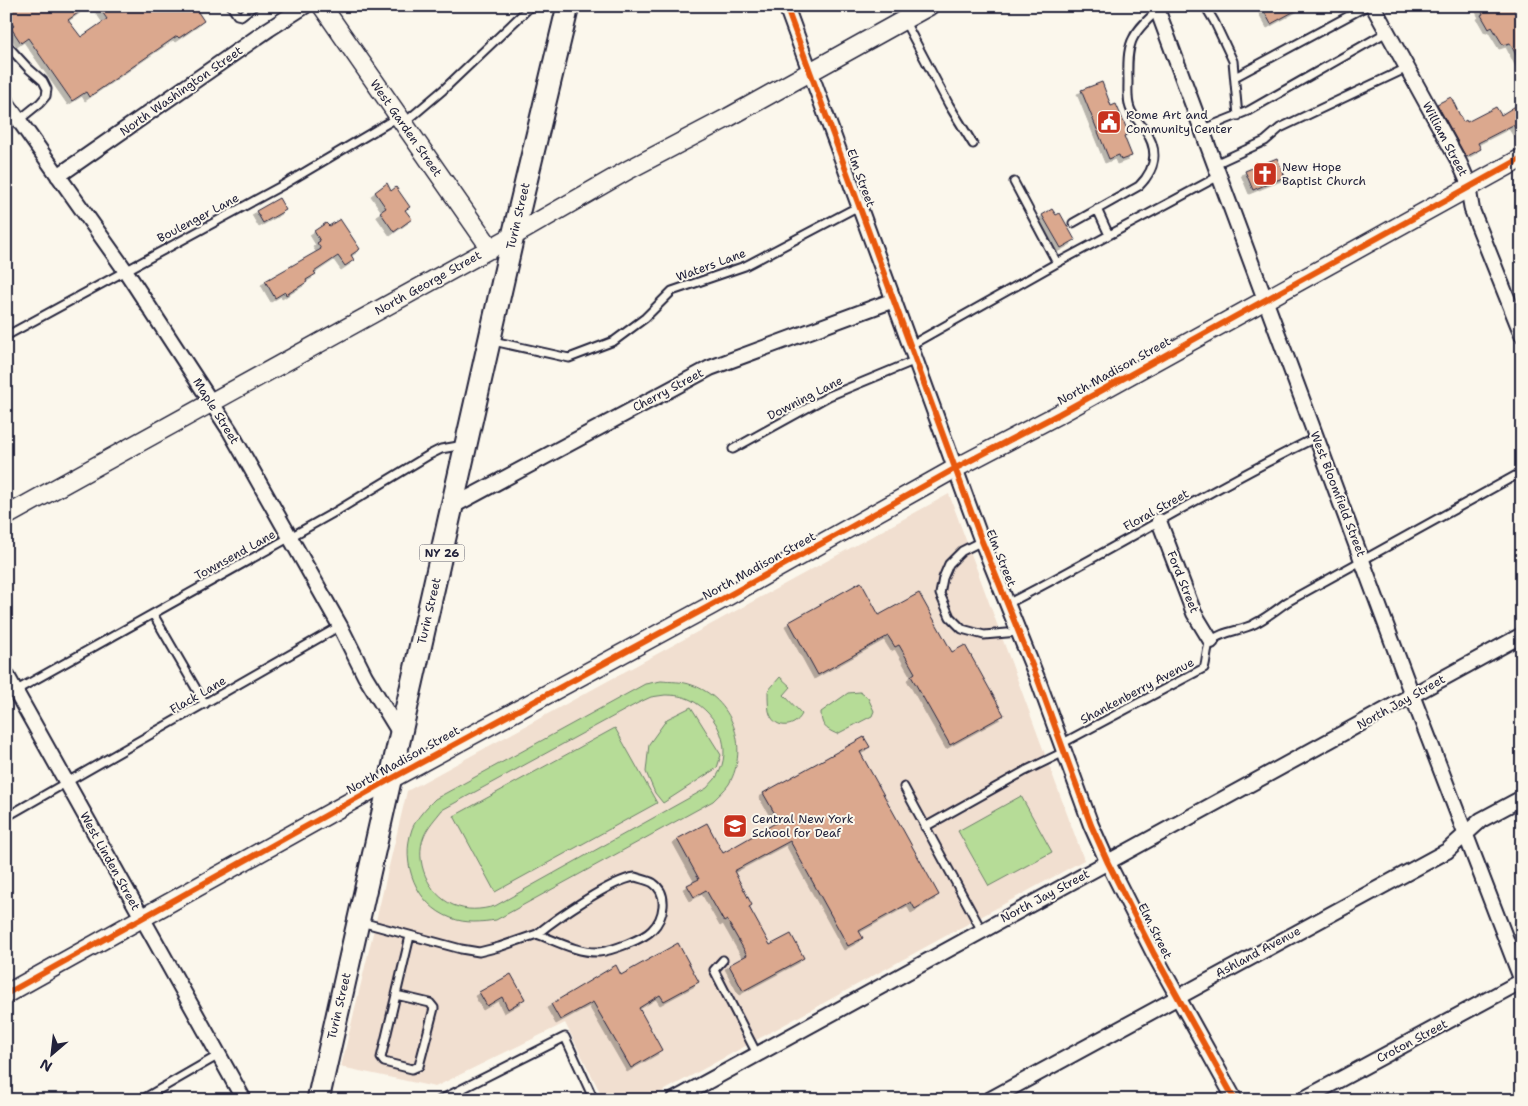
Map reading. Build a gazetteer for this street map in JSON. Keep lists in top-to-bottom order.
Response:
{
  "streets": {
    "main road": ["Turin Street", "NY 26"],
    "street": [
      "North Washington Street",
      "West Garden Street",
      "William Street",
      "Elm Street",
      "North George Street",
      "North Madison Street",
      "Cherry Street",
      "Maple Street",
      "West Bloomfield Street",
      "Ford Street",
      "North Jay Street",
      "West Linden Street",
      "Ashland Avenue",
      "Croton Street"
    ],
    "lane": [
      "Boulenger Lane",
      "Waters Lane",
      "Downing Lane",
      "Floral Street",
      "Townsend Lane",
      "Shankenberry Avenue",
      "Flack Lane"
    ]
  },
  "crossings": [
    ["North Washington Street", "Maple Street"],
    ["West Garden Street", "Boulenger Lane"],
    ["West Garden Street", "North George Street"],
    ["William Street", "North Madison Street"],
    ["Elm Street", "Waters Lane"],
    ["Elm Street", "North George Street"],
    ["Elm Street", "North Madison Street"],
    ["Elm Street", "Cherry Street"],
    ["Elm Street", "Downing Lane"],
    ["Elm Street", "Floral Street"],
    ["Elm Street", "Shankenberry Avenue"],
    ["Elm Street", "North Jay Street"],
    ["Elm Street", "Ashland Avenue"],
    ["Turin Street", "Waters Lane"],
    ["Turin Street", "North George Street"],
    ["Turin Street", "North Madison Street"],
    ["Turin Street", "Cherry Street"],
    ["Turin Street", "Maple Street"],
    ["Turin Street", "Townsend Lane"],
    ["Boulenger Lane", "Maple Street"],
    ["North George Street", "Maple Street"],
    ["North Madison Street", "West Bloomfield Street"],
    ["North Madison Street", "West Linden Street"],
    ["Maple Street", "Townsend Lane"],
    ["Maple Street", "Flack Lane"],
    ["West Bloomfield Street", "Floral Street"],
    ["West Bloomfield Street", "North Jay Street"],
    ["West Bloomfield Street", "Ashland Avenue"],
    ["West Bloomfield Street", "Croton Street"],
    ["Floral Street", "Ford Street"],
    ["Townsend Lane", "West Linden Street"],
    ["Ford Street", "Shankenberry Avenue"],
    ["Flack Lane", "West Linden Street"]
  ],
  "places": {
    "public building": ["Rome Art and Community Center"],
    "church": ["New Hope Baptist Church"],
    "school or university": ["Central New York School for Deaf"]
  },
  "north": "bottom left"
}
